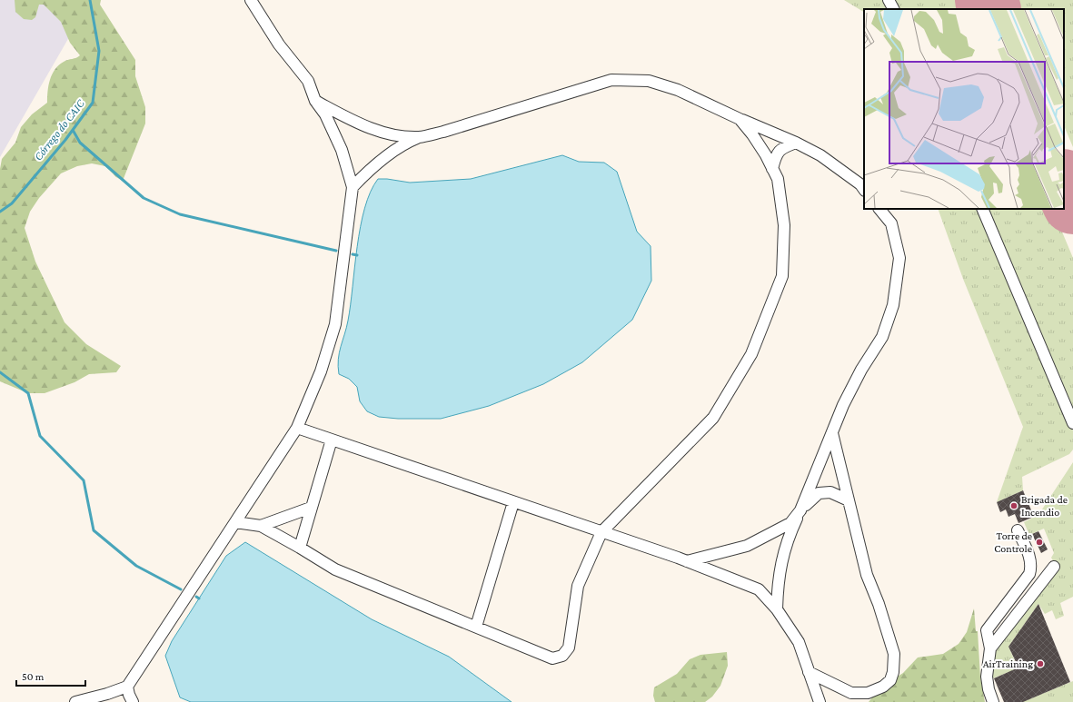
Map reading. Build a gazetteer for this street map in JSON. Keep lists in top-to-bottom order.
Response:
{
  "water": ["Córrego do CAIC"],
  "places": ["Brigada de Incendio", "Torre de Controle", "AirTraining"],
  "scale_bar": "50 m"
}
